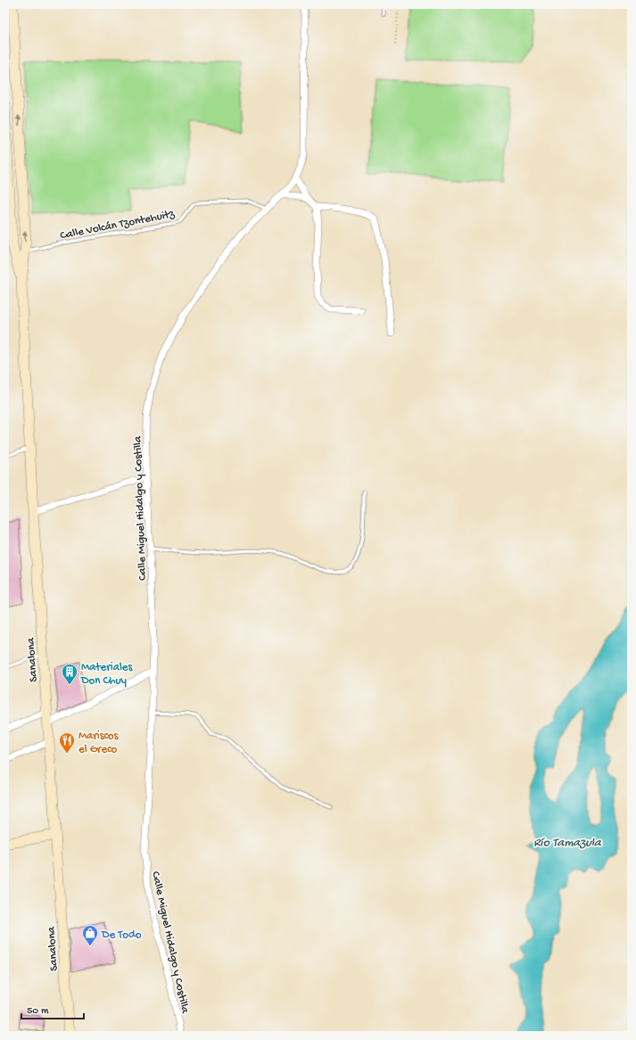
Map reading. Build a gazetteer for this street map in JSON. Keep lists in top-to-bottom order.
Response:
{
  "streets": {
    "main road": ["Sanalona"],
    "street": ["Calle Miguel Hidalgo y Costilla"],
    "lane": ["Calle Volcán Tzontehuitz"]
  },
  "crossings": [
    ["Calle Volcán Tzontehuitz", "Calle Miguel Hidalgo y Costilla"]
  ],
  "water": ["Río Tamazula"],
  "places": {
    "building": ["Materiales Don Chuy"],
    "restaurant": ["Mariscos el Greco"],
    "shop": ["De Todo"]
  },
  "scale_bar": "50 m"
}
